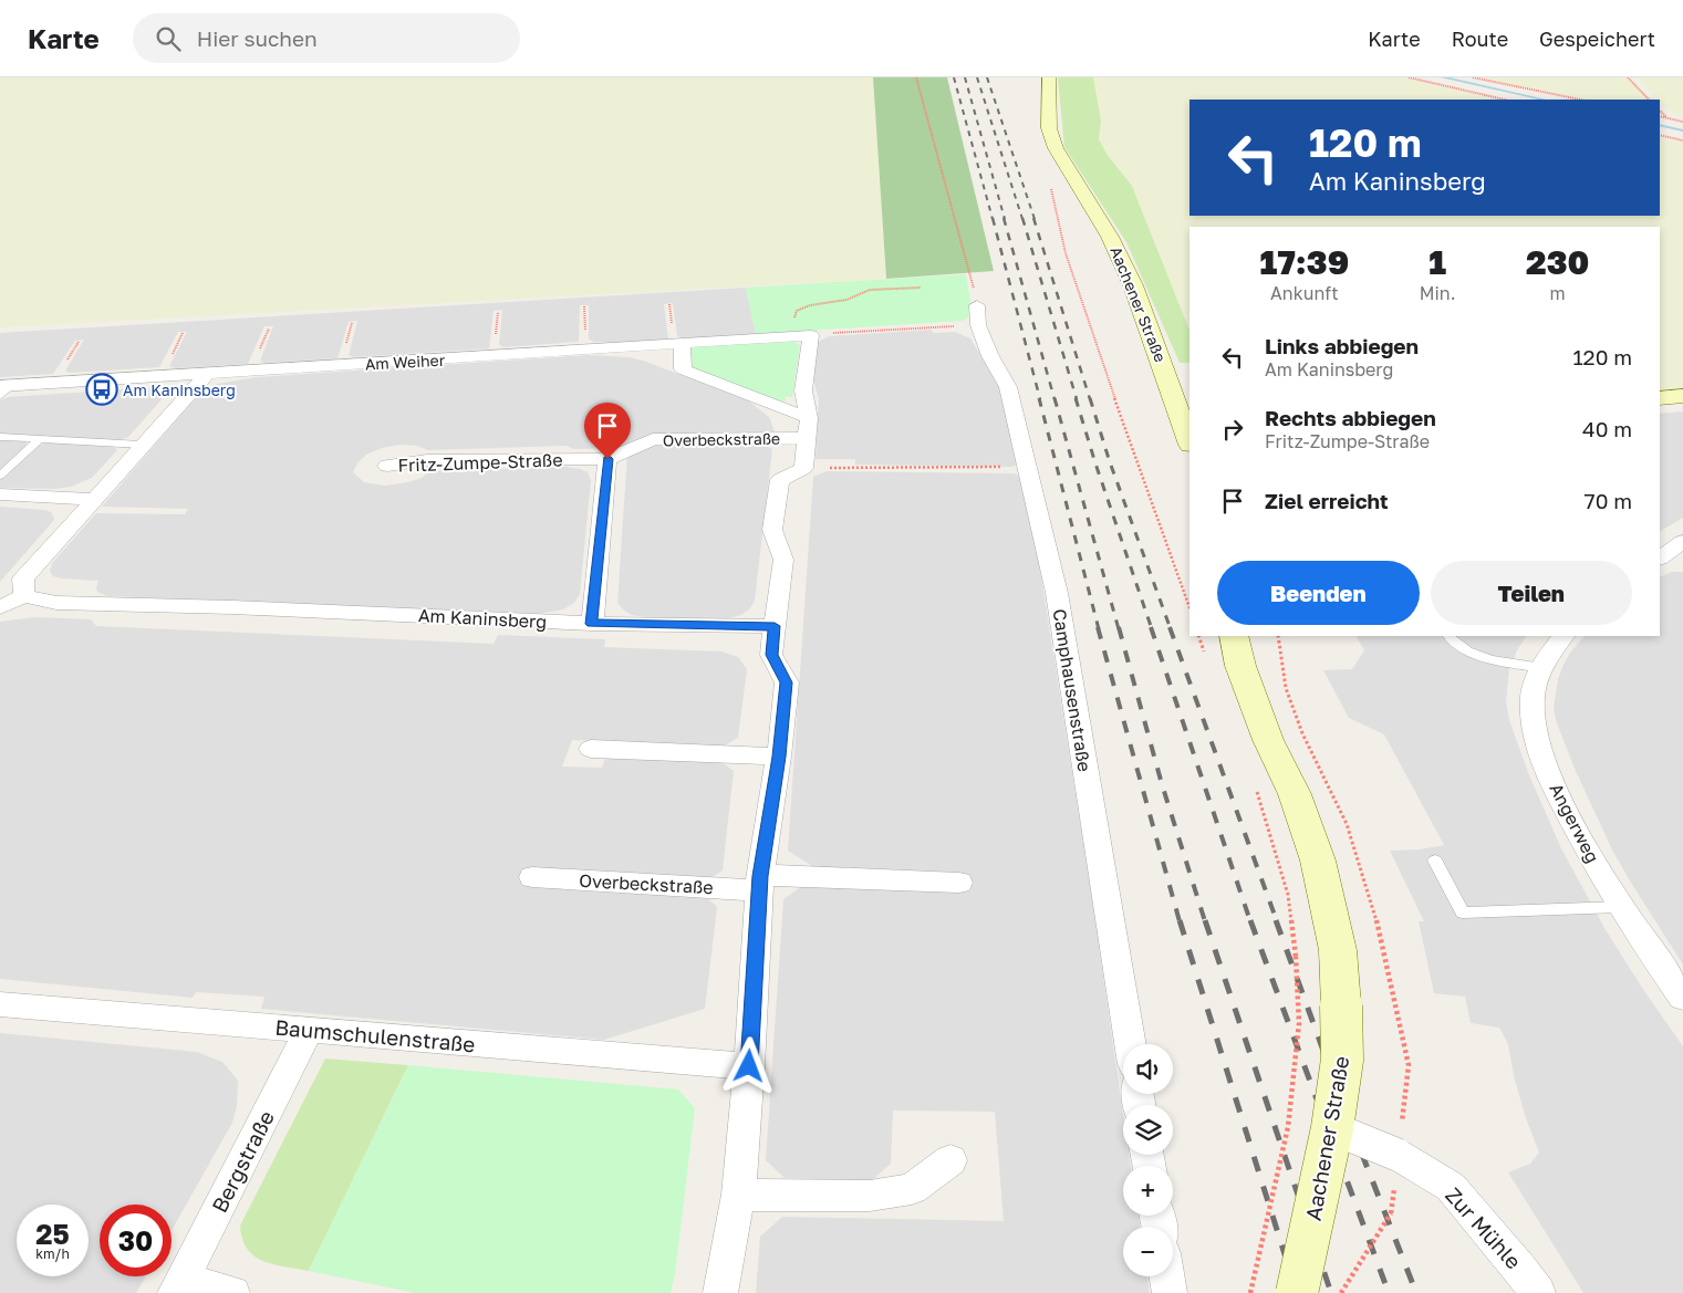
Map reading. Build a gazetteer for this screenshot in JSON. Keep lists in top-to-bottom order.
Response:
{
  "streets": {
    "main road": ["Aachener Straße"],
    "street": [
      "Am Weiher",
      "Overbeckstraße",
      "Fritz-Zumpe-Straße",
      "Am Kaninsberg",
      "Camphausenstraße",
      "Angerweg",
      "Baumschulenstraße",
      "Bergstraße",
      "Zur Mühle"
    ]
  },
  "crossings": [
    ["Aachener Straße", "Zur Mühle"],
    ["Am Weiher", "Overbeckstraße"],
    ["Overbeckstraße", "Fritz-Zumpe-Straße"],
    ["Baumschulenstraße", "Bergstraße"]
  ],
  "places": {
    "bus stop": ["Am Kaninsberg"]
  },
  "page": {
    "header": "Karte",
    "search": "Hier suchen",
    "nav": ["Karte", "Route", "Gespeichert"],
    "turn": ["120 m", "Am Kaninsberg"],
    "eta": [
      "17:39",
      "Ankunft",
      "1",
      "Min.",
      "230",
      "m"
    ],
    "list": [
      {
        "name": "Links abbiegen",
        "note": "Am Kaninsberg",
        "value": "120 m"
      },
      {
        "name": "Rechts abbiegen",
        "note": "Fritz-Zumpe-Straße",
        "value": "40 m"
      },
      {
        "name": "Ziel erreicht",
        "value": "70 m"
      }
    ],
    "buttons": ["Beenden", "Teilen"],
    "map_buttons": ["+", "−"],
    "speed": "25 km/h",
    "limit": "30"
  }
}
